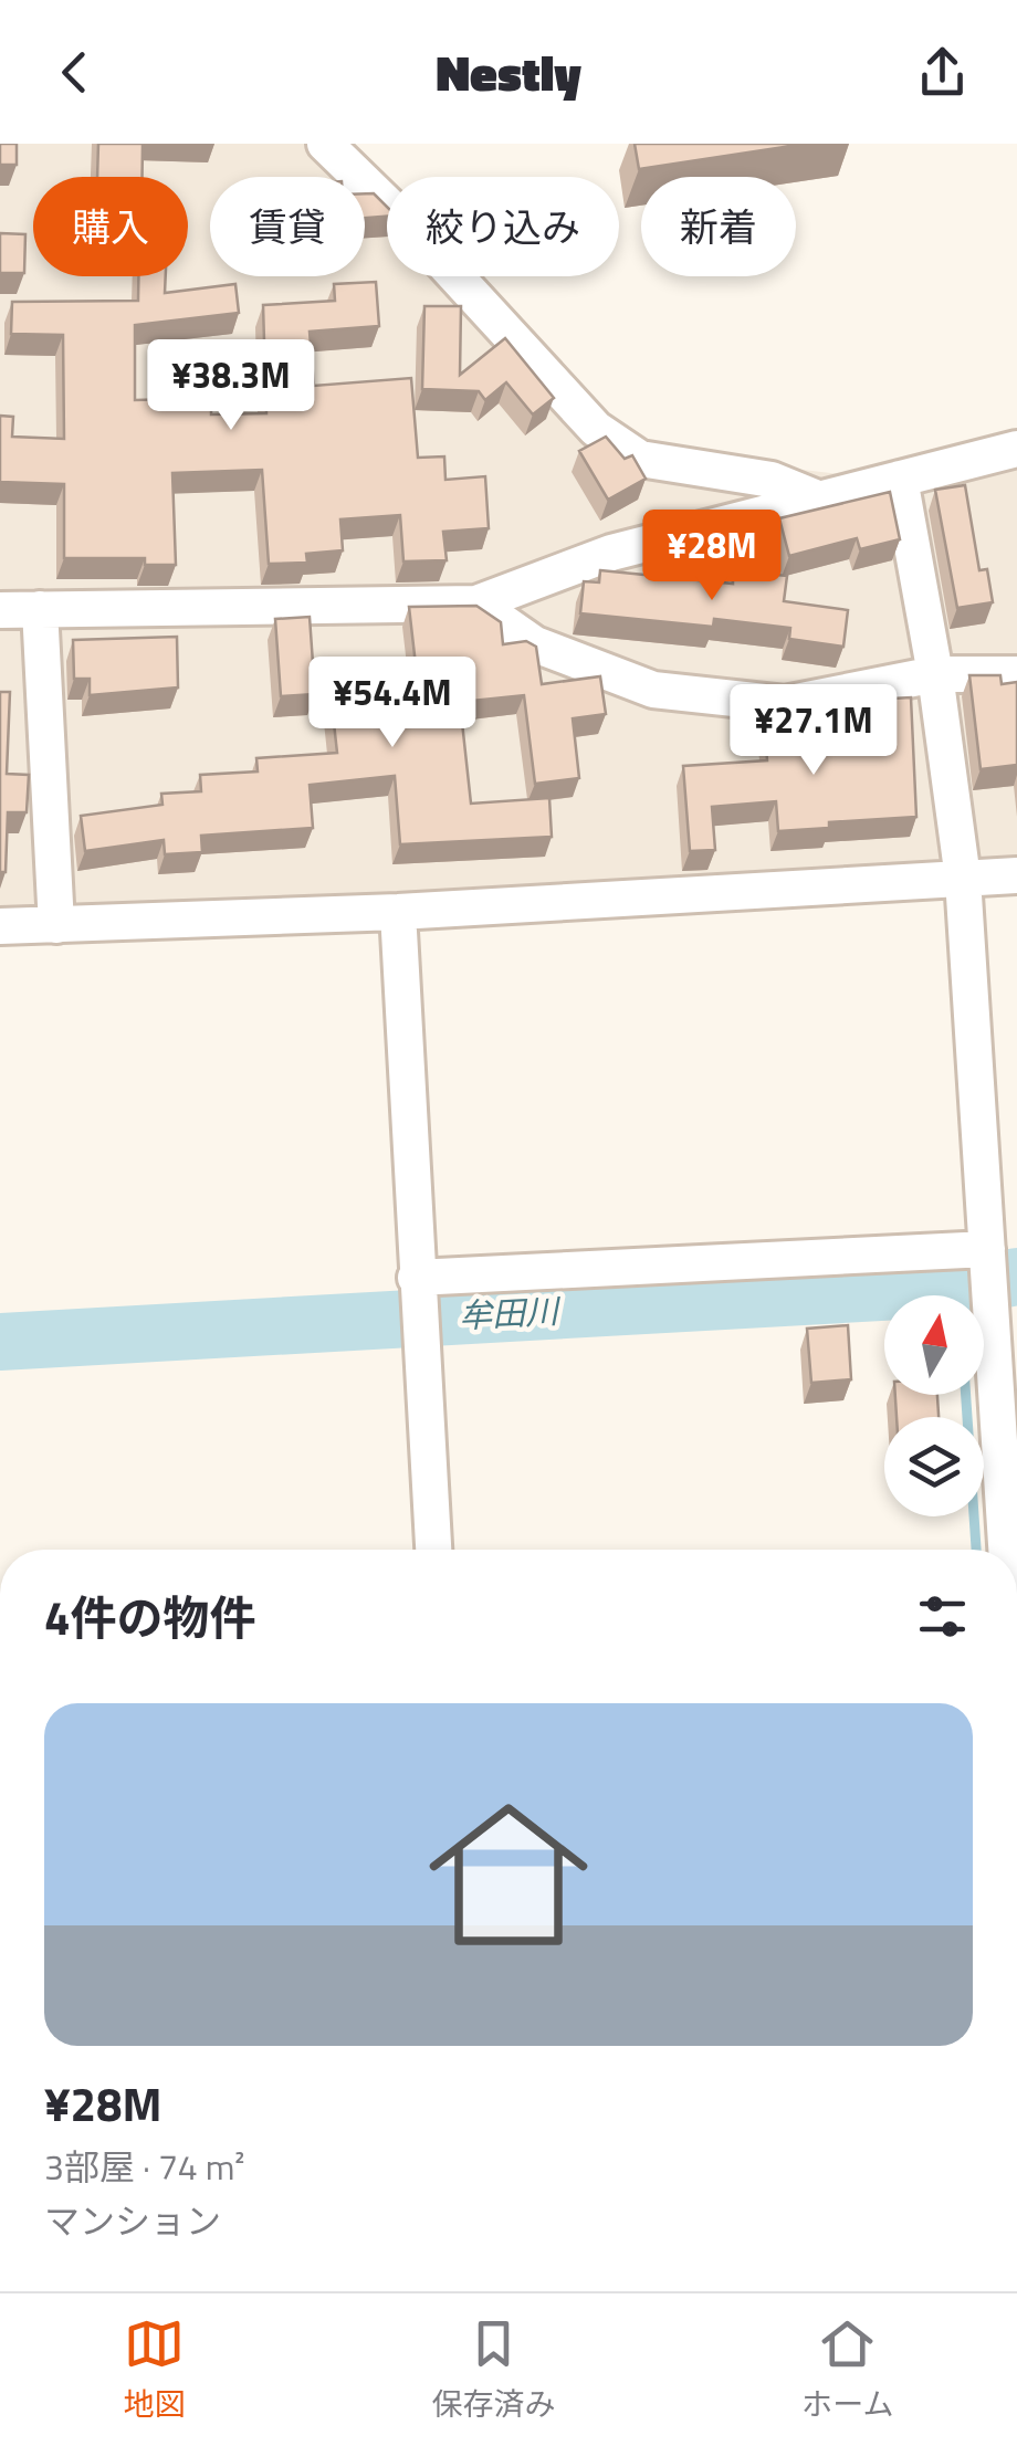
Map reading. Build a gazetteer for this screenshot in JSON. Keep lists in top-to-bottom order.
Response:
{
  "water": ["牟田川"],
  "north": "top",
  "page": {
    "header": "Nestly",
    "chip": [
      "購入",
      "賃貸",
      "絞り込み",
      "新着"
    ],
    "price": [
      "¥38.3M",
      "¥28M",
      "¥54.4M",
      "¥27.1M"
    ],
    "heading": "4件の物件",
    "list": [
      {
        "name": "¥28M",
        "note": "3部屋 · 74 m² · マンション"
      }
    ],
    "tabs": ["地図", "保存済み", "ホーム"]
  }
}
